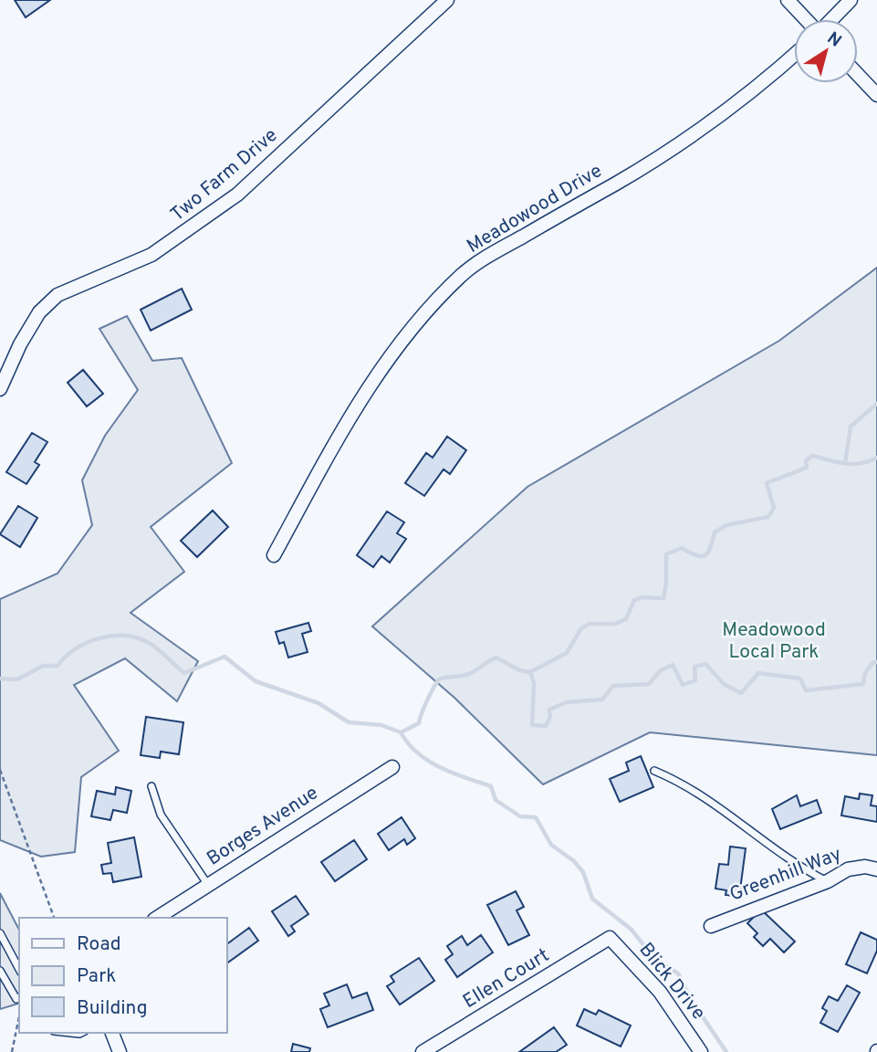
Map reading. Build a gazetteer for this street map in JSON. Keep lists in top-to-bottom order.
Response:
{
  "streets": {
    "street": [
      "Two Farm Drive",
      "Meadowood Drive",
      "Borges Avenue",
      "Greenhill Way",
      "Ellen Court",
      "Blick Drive"
    ]
  },
  "crossings": [
    ["Ellen Court", "Blick Drive"]
  ],
  "parks": ["Meadowood Local Park"],
  "legend": ["Road", "Park", "Building"],
  "north": "top right"
}
